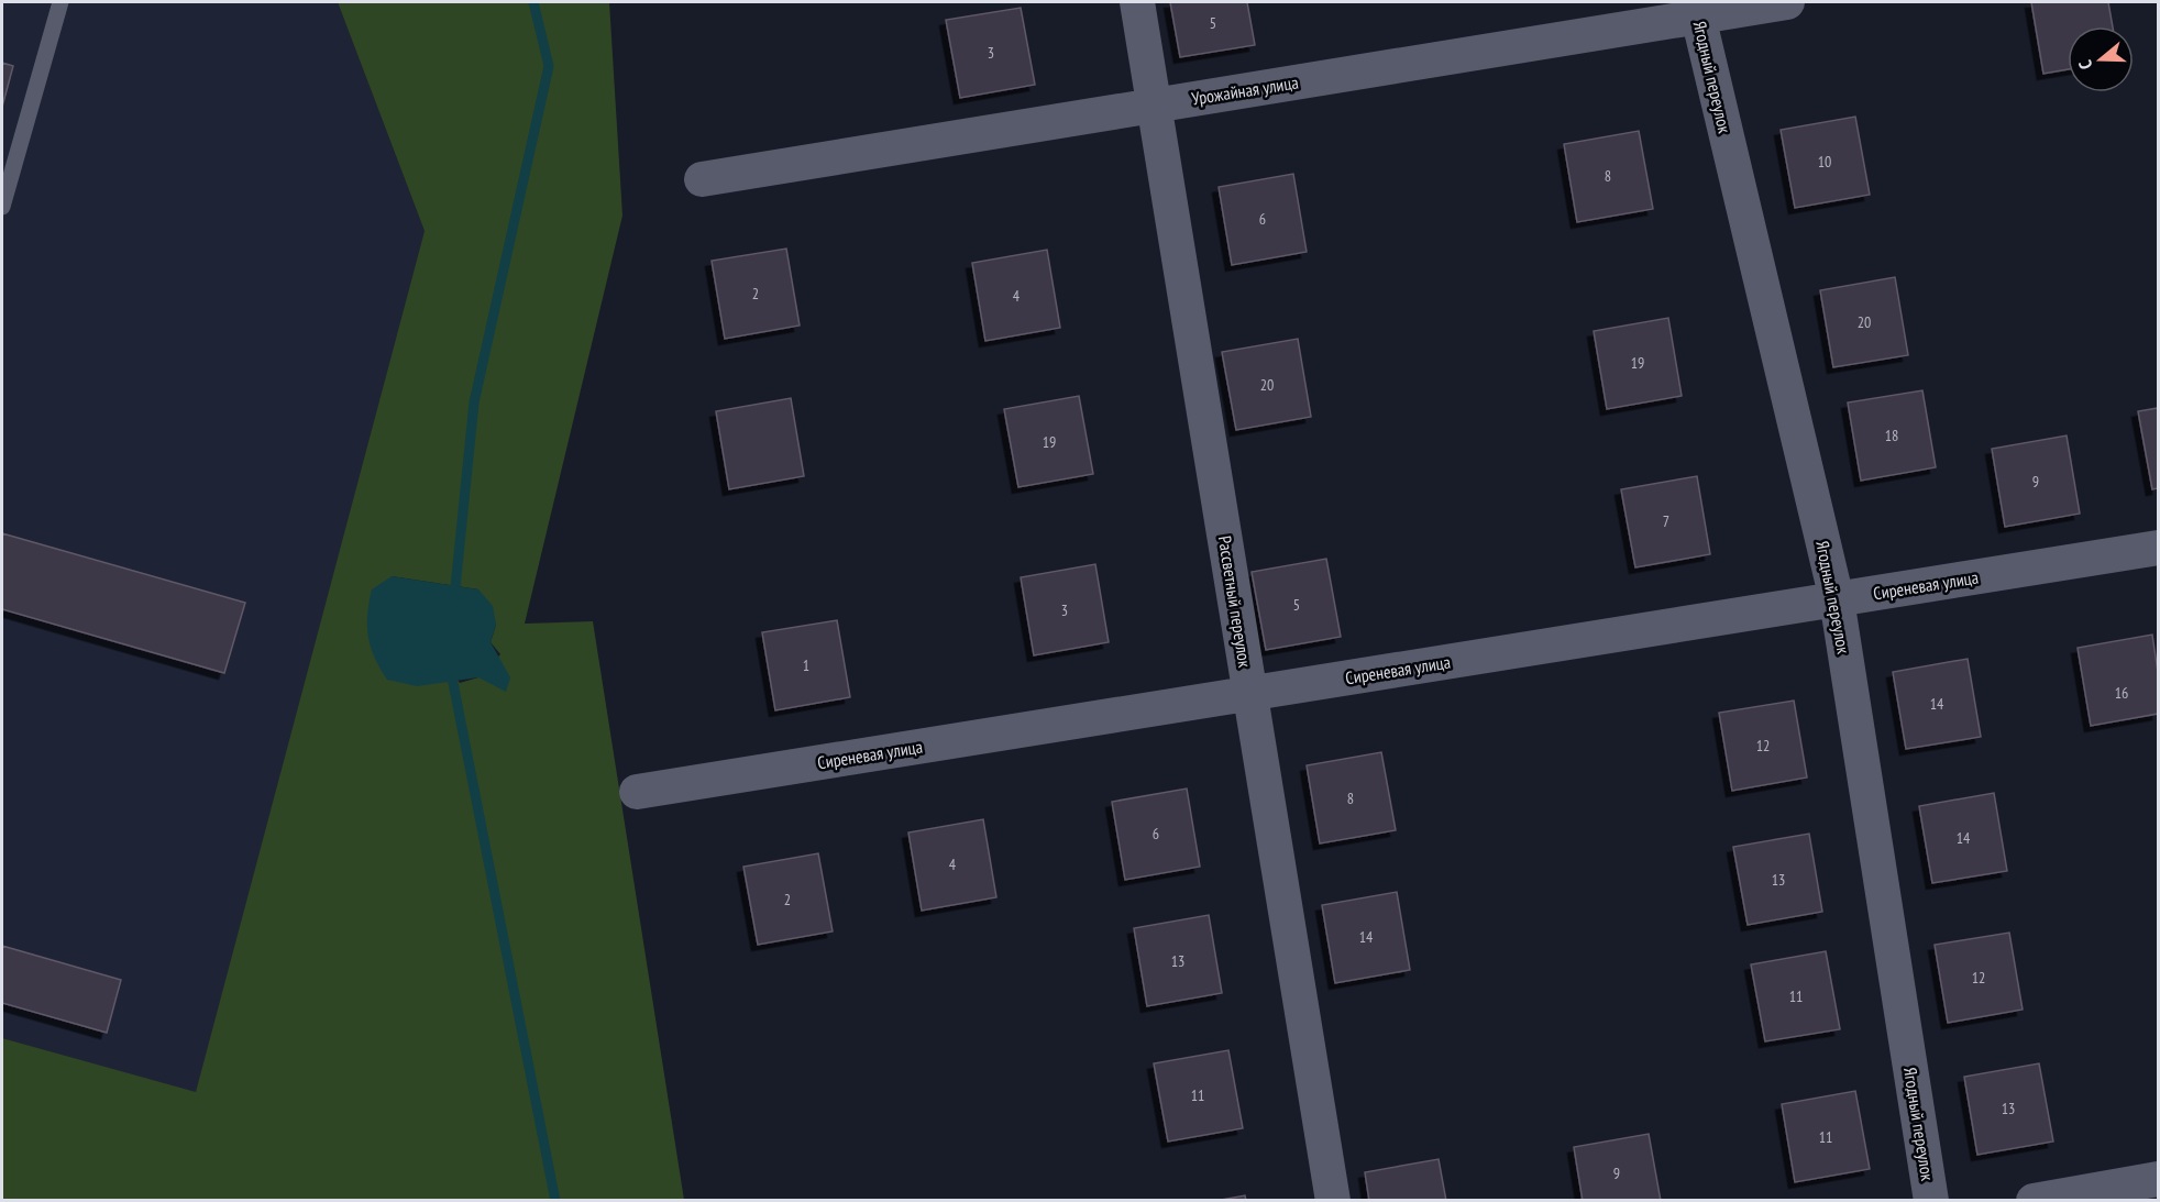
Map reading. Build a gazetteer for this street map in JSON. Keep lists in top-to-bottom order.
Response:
{
  "streets": {
    "street": [
      "Ягодный переулок",
      "Урожайная улица",
      "Сиреневая улица",
      "Рассветный переулок"
    ]
  },
  "crossings": [
    ["Ягодный переулок", "Урожайная улица"],
    ["Ягодный переулок", "Сиреневая улица"],
    ["Урожайная улица", "Рассветный переулок"],
    ["Сиреневая улица", "Рассветный переулок"]
  ],
  "house_numbers": [
    "5",
    "3",
    "10",
    "8",
    "6",
    "2",
    "4",
    "20",
    "19",
    "20",
    "18",
    "19",
    "9",
    "7",
    "5",
    "3",
    "1",
    "16",
    "14",
    "12",
    "8",
    "6",
    "14",
    "4",
    "13",
    "2",
    "14",
    "13",
    "12",
    "11",
    "11",
    "13",
    "11",
    "9"
  ],
  "north": "left"
}
